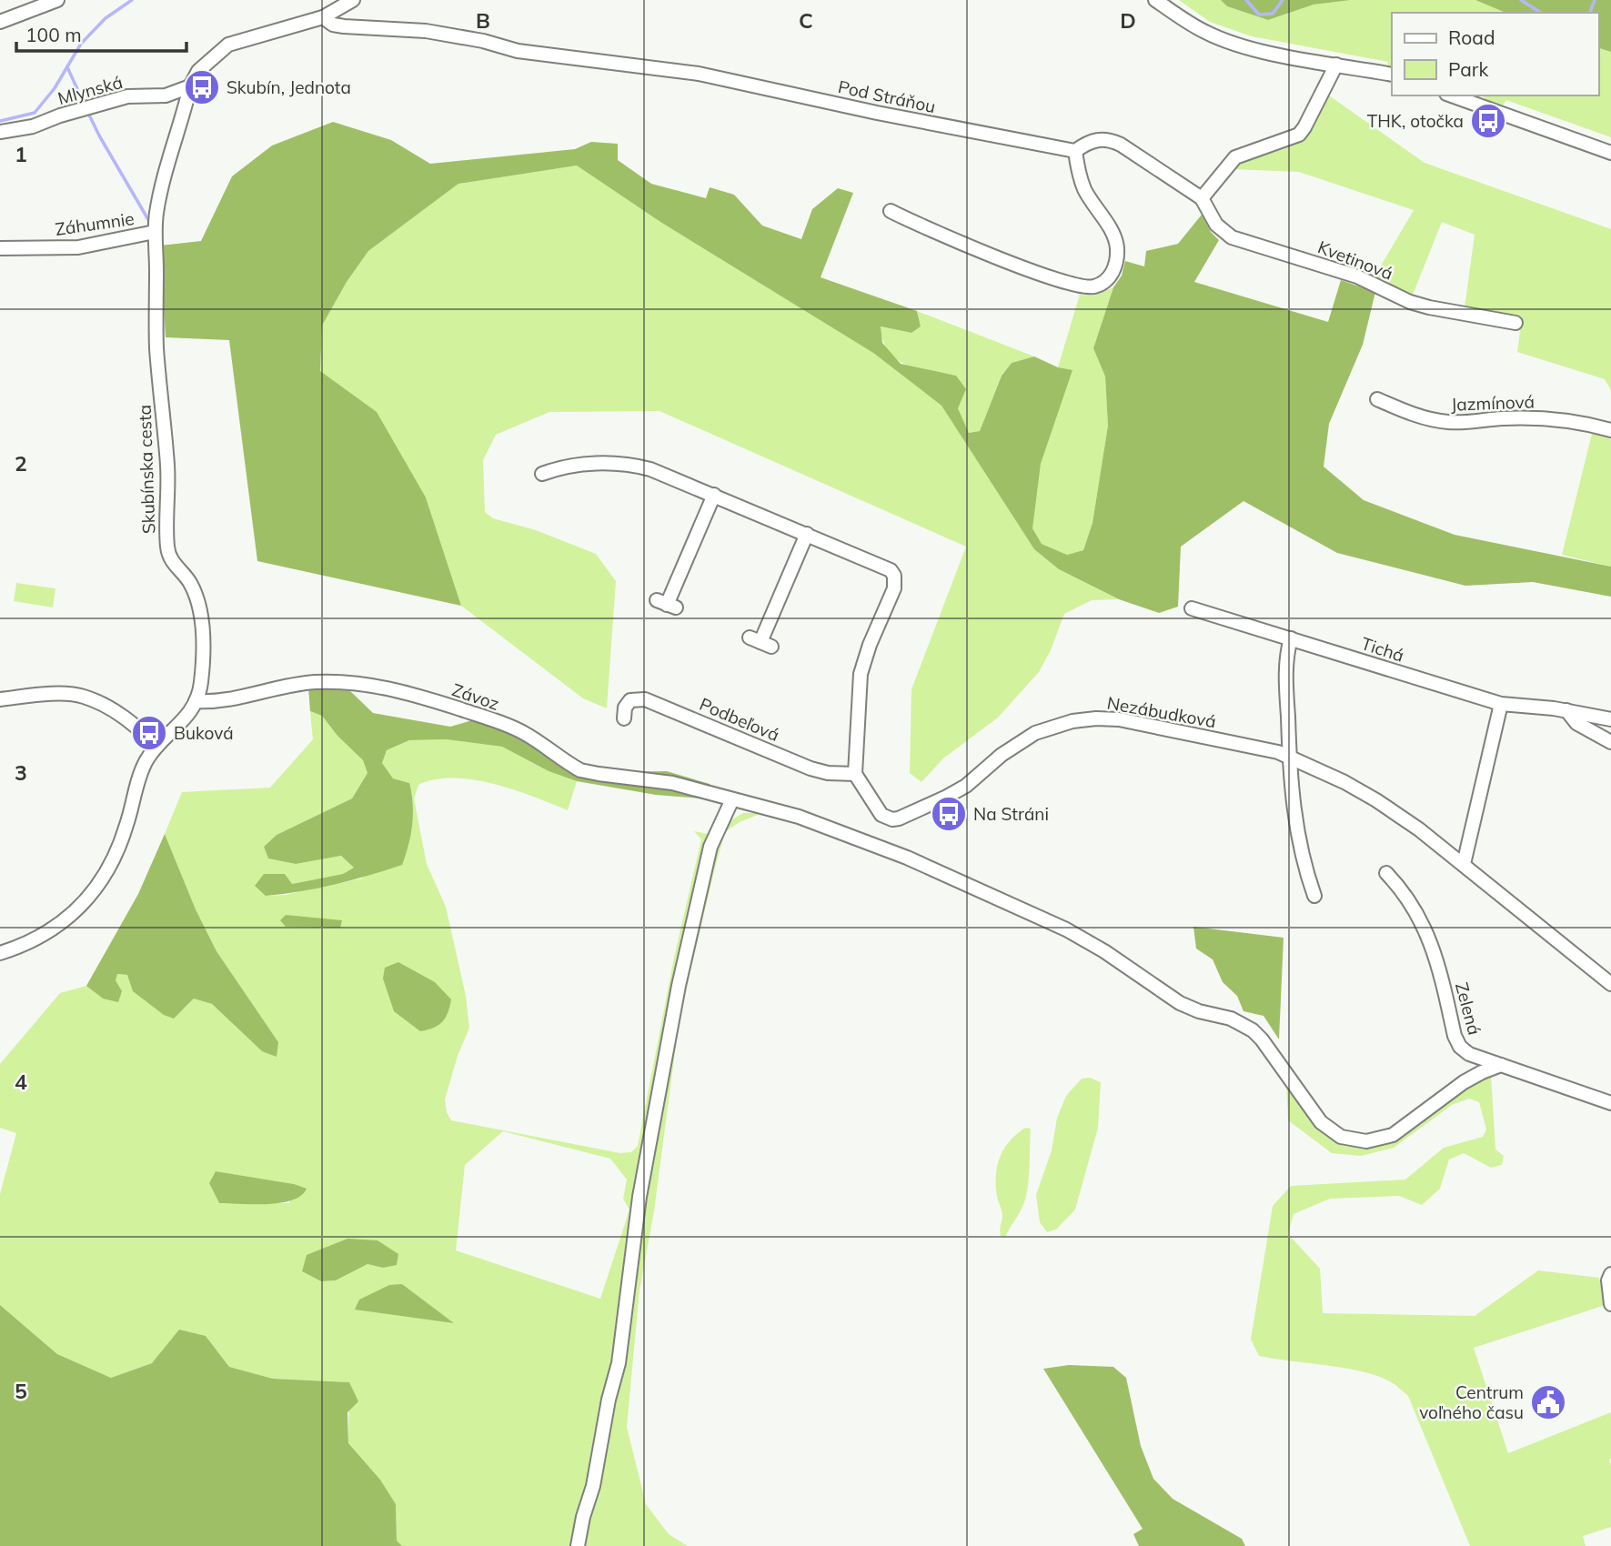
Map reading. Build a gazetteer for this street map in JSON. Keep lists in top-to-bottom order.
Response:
{
  "streets": {
    "street": [
      "Mlynská",
      "Pod Stráňou",
      "Záhumnie",
      "Kvetinová",
      "Jazmínová",
      "Skubínska cesta",
      "Tichá",
      "Závoz",
      "Nezábudková",
      "Podbeľová",
      "Zelená"
    ]
  },
  "crossings": [
    ["Mlynská", "Skubínska cesta"],
    ["Pod Stráňou", "Kvetinová"],
    ["Pod Stráňou", "Skubínska cesta"],
    ["Záhumnie", "Skubínska cesta"],
    ["Skubínska cesta", "Závoz"],
    ["Závoz", "Zelená"],
    ["Nezábudková", "Podbeľová"]
  ],
  "places": {
    "bus stop": [
      "Skubín, Jednota",
      "THK, otočka",
      "Buková",
      "Na Stráni"
    ],
    "public building": ["Centrum voľného času"]
  },
  "legend": ["Road", "Park"],
  "scale_bar": "100 m",
  "grid": {
    "columns": ["B", "C", "D"],
    "rows": [
      "1",
      "2",
      "3",
      "4",
      "5"
    ]
  }
}
